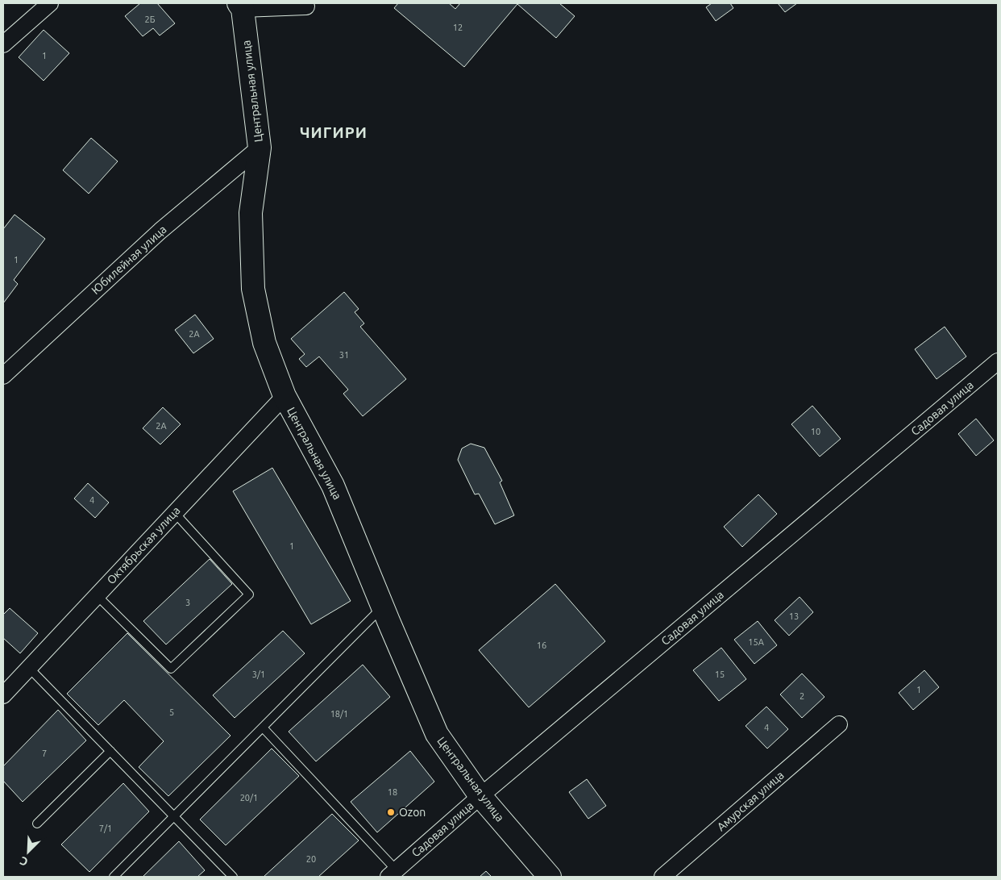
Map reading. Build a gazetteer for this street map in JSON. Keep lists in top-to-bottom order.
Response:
{
  "streets": {
    "street": [
      "Центральная улица",
      "Юбилейная улица",
      "Садовая улица",
      "Октябрьская улица",
      "Амурская улица"
    ]
  },
  "crossings": [
    ["Центральная улица", "Юбилейная улица"],
    ["Центральная улица", "Садовая улица"],
    ["Центральная улица", "Октябрьская улица"]
  ],
  "districts": ["ЧИГИРИ"],
  "places": ["Ozon"],
  "house_numbers": [
    "2Б",
    "12",
    "1",
    "1",
    "2А",
    "31",
    "2А",
    "10",
    "4",
    "1",
    "3",
    "13",
    "15А",
    "16",
    "3/1",
    "15",
    "1",
    "2",
    "5",
    "18/1",
    "4",
    "7",
    "18",
    "20/1",
    "7/1",
    "20"
  ],
  "north": "bottom left"
}
